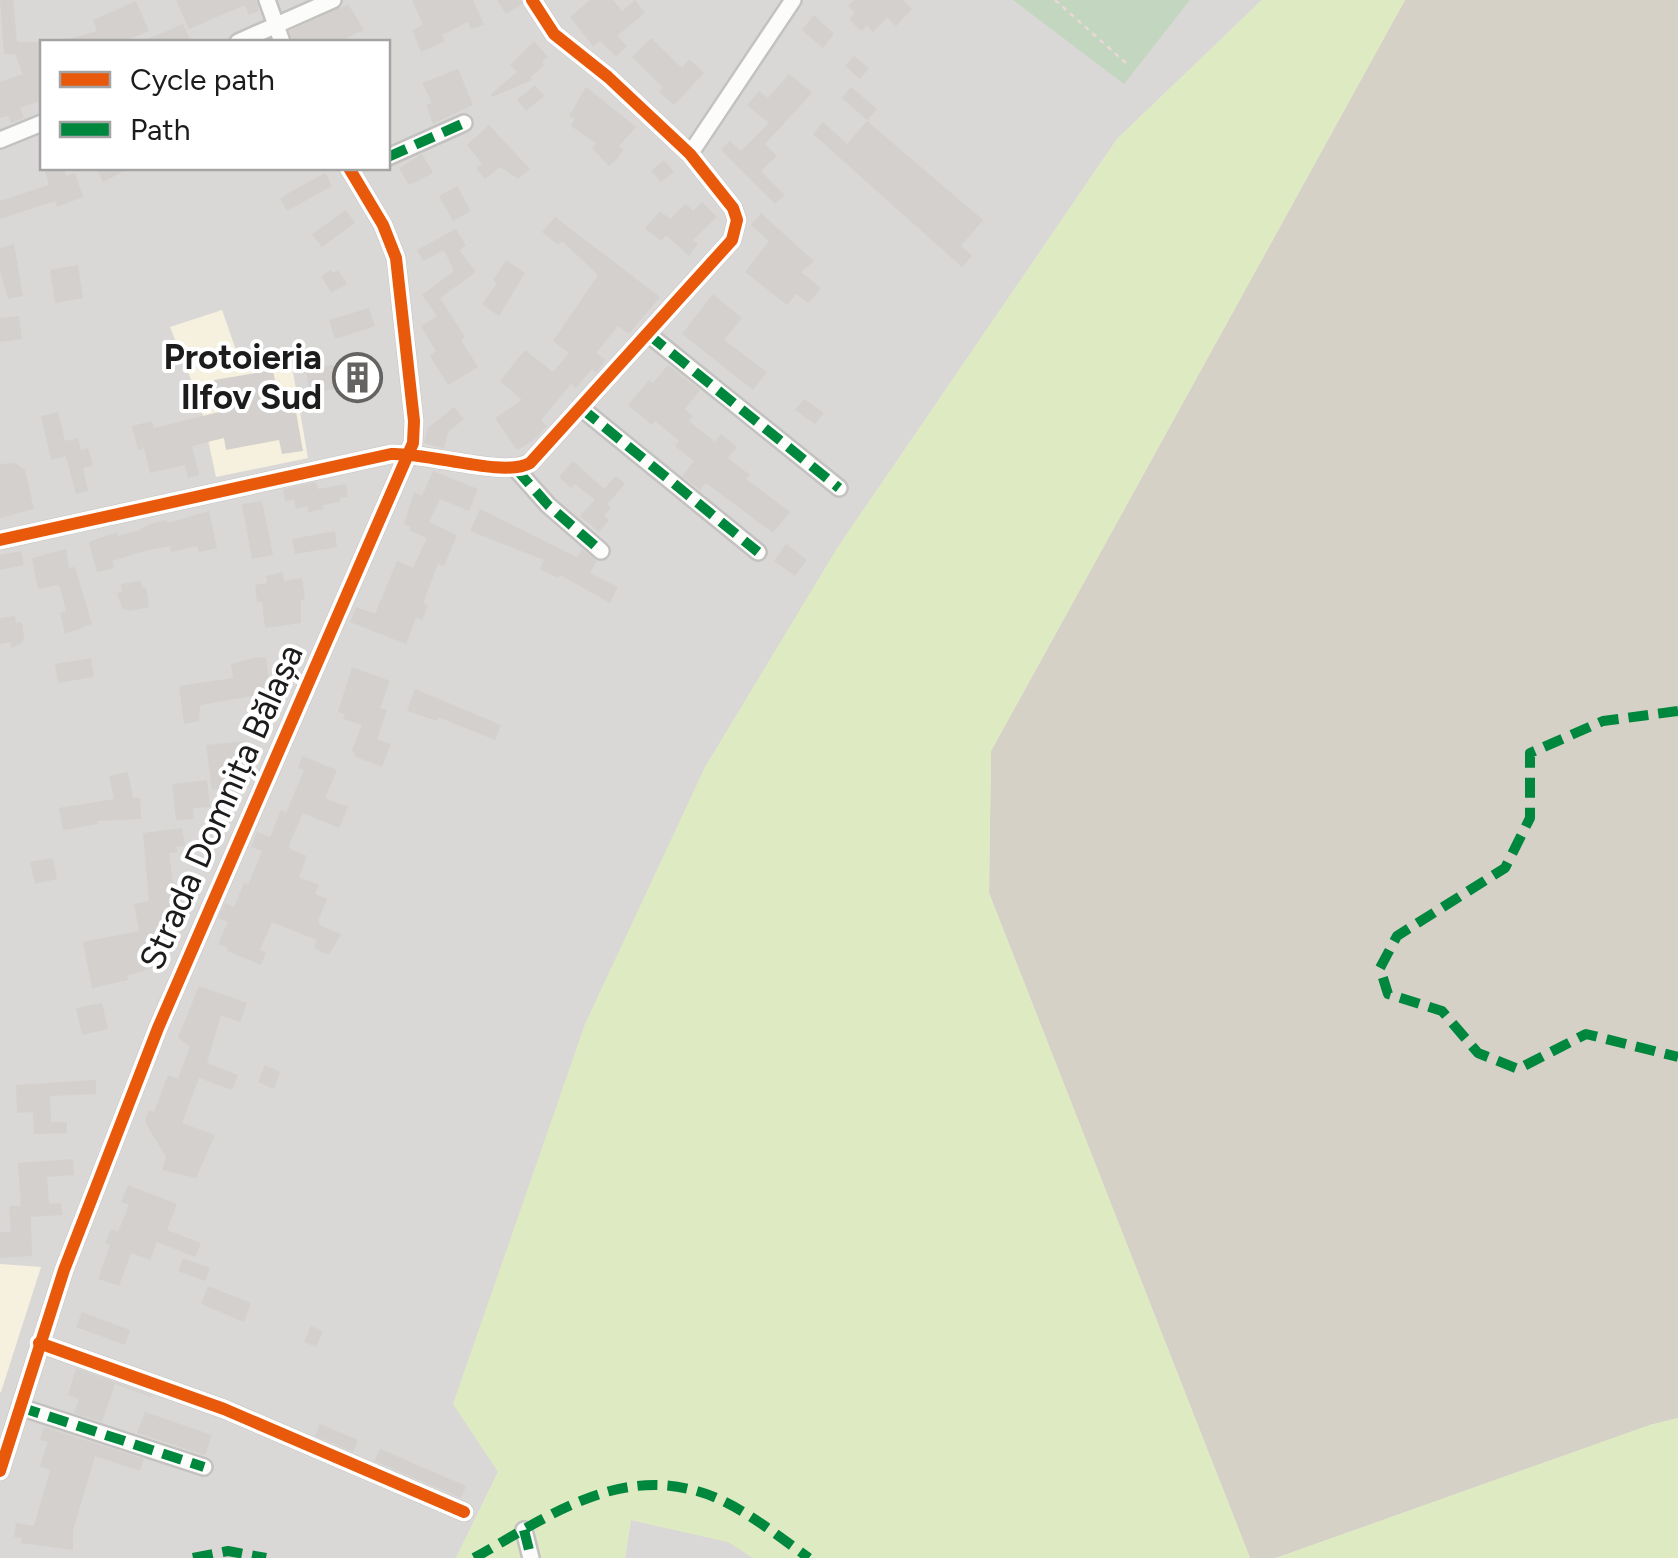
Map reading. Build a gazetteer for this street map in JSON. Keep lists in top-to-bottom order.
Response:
{
  "streets": {
    "street": ["Strada Domnița Bălașa"]
  },
  "places": {
    "building": ["Protoieria Ilfov Sud"]
  },
  "legend": ["Cycle path", "Path"]
}
